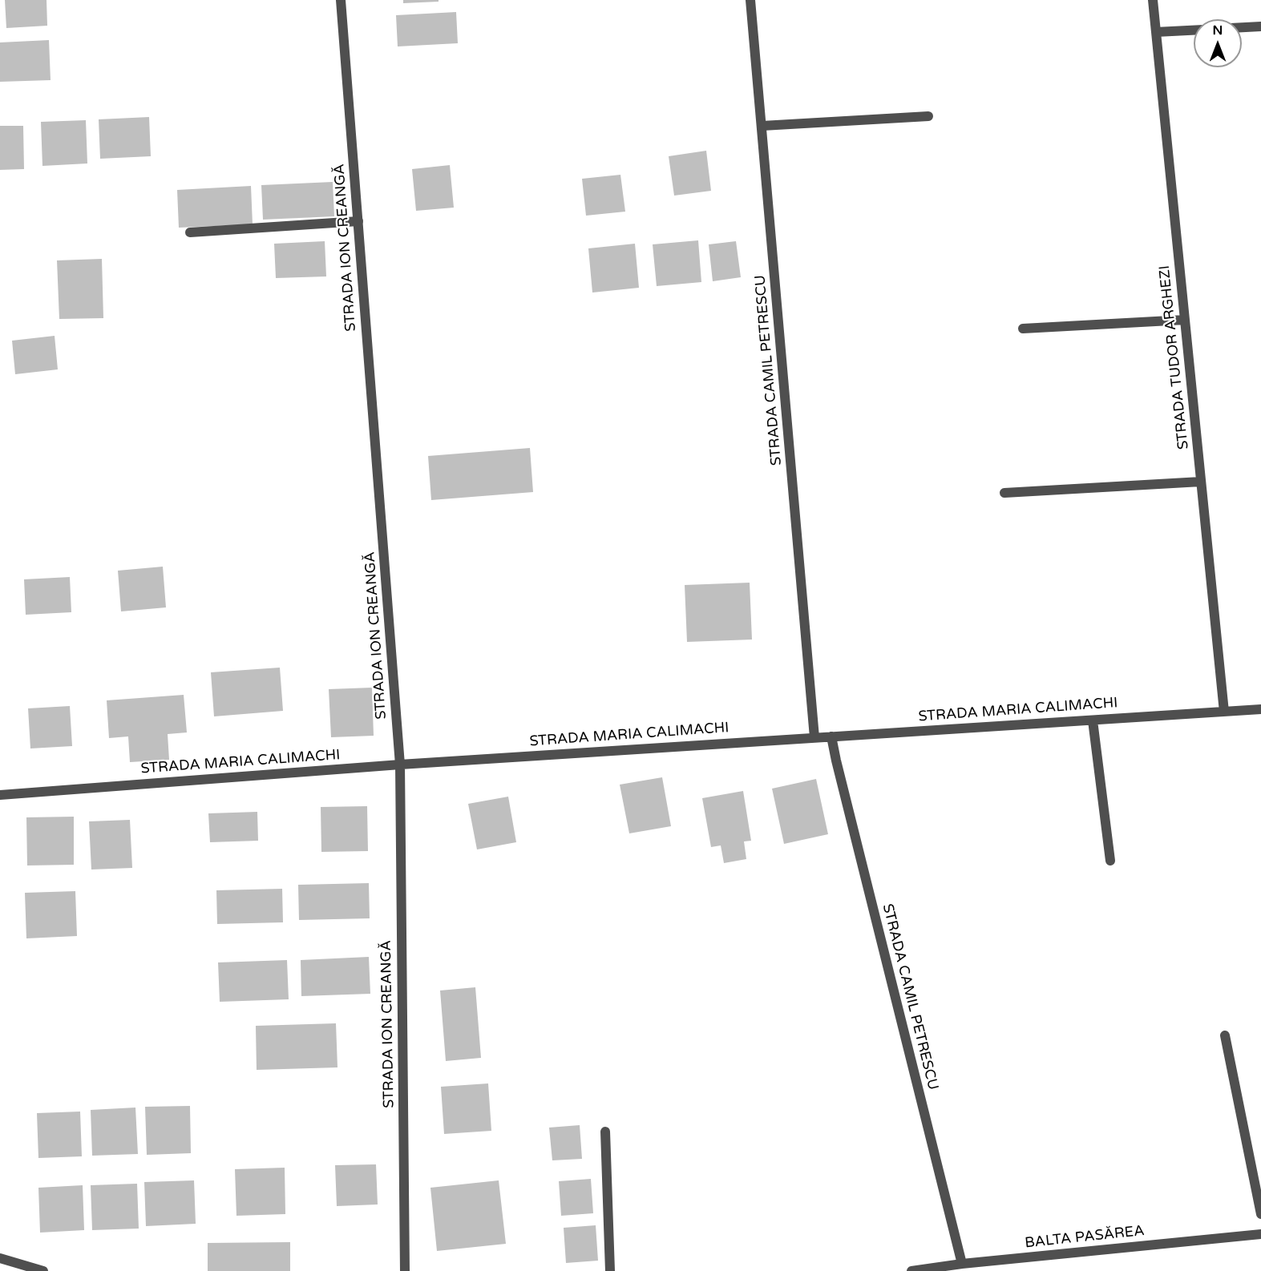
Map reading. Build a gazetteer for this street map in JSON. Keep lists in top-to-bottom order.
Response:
{
  "streets": {
    "street": [
      "STRADA ION CREANGĂ",
      "STRADA TUDOR ARGHEZI",
      "STRADA CAMIL PETRESCU",
      "STRADA MARIA CALIMACHI",
      "BALTA PASĂREA"
    ]
  },
  "crossings": [
    ["STRADA ION CREANGĂ", "STRADA MARIA CALIMACHI"],
    ["STRADA TUDOR ARGHEZI", "STRADA MARIA CALIMACHI"],
    ["STRADA CAMIL PETRESCU", "STRADA MARIA CALIMACHI"],
    ["STRADA CAMIL PETRESCU", "BALTA PASĂREA"]
  ],
  "north": "top"
}
